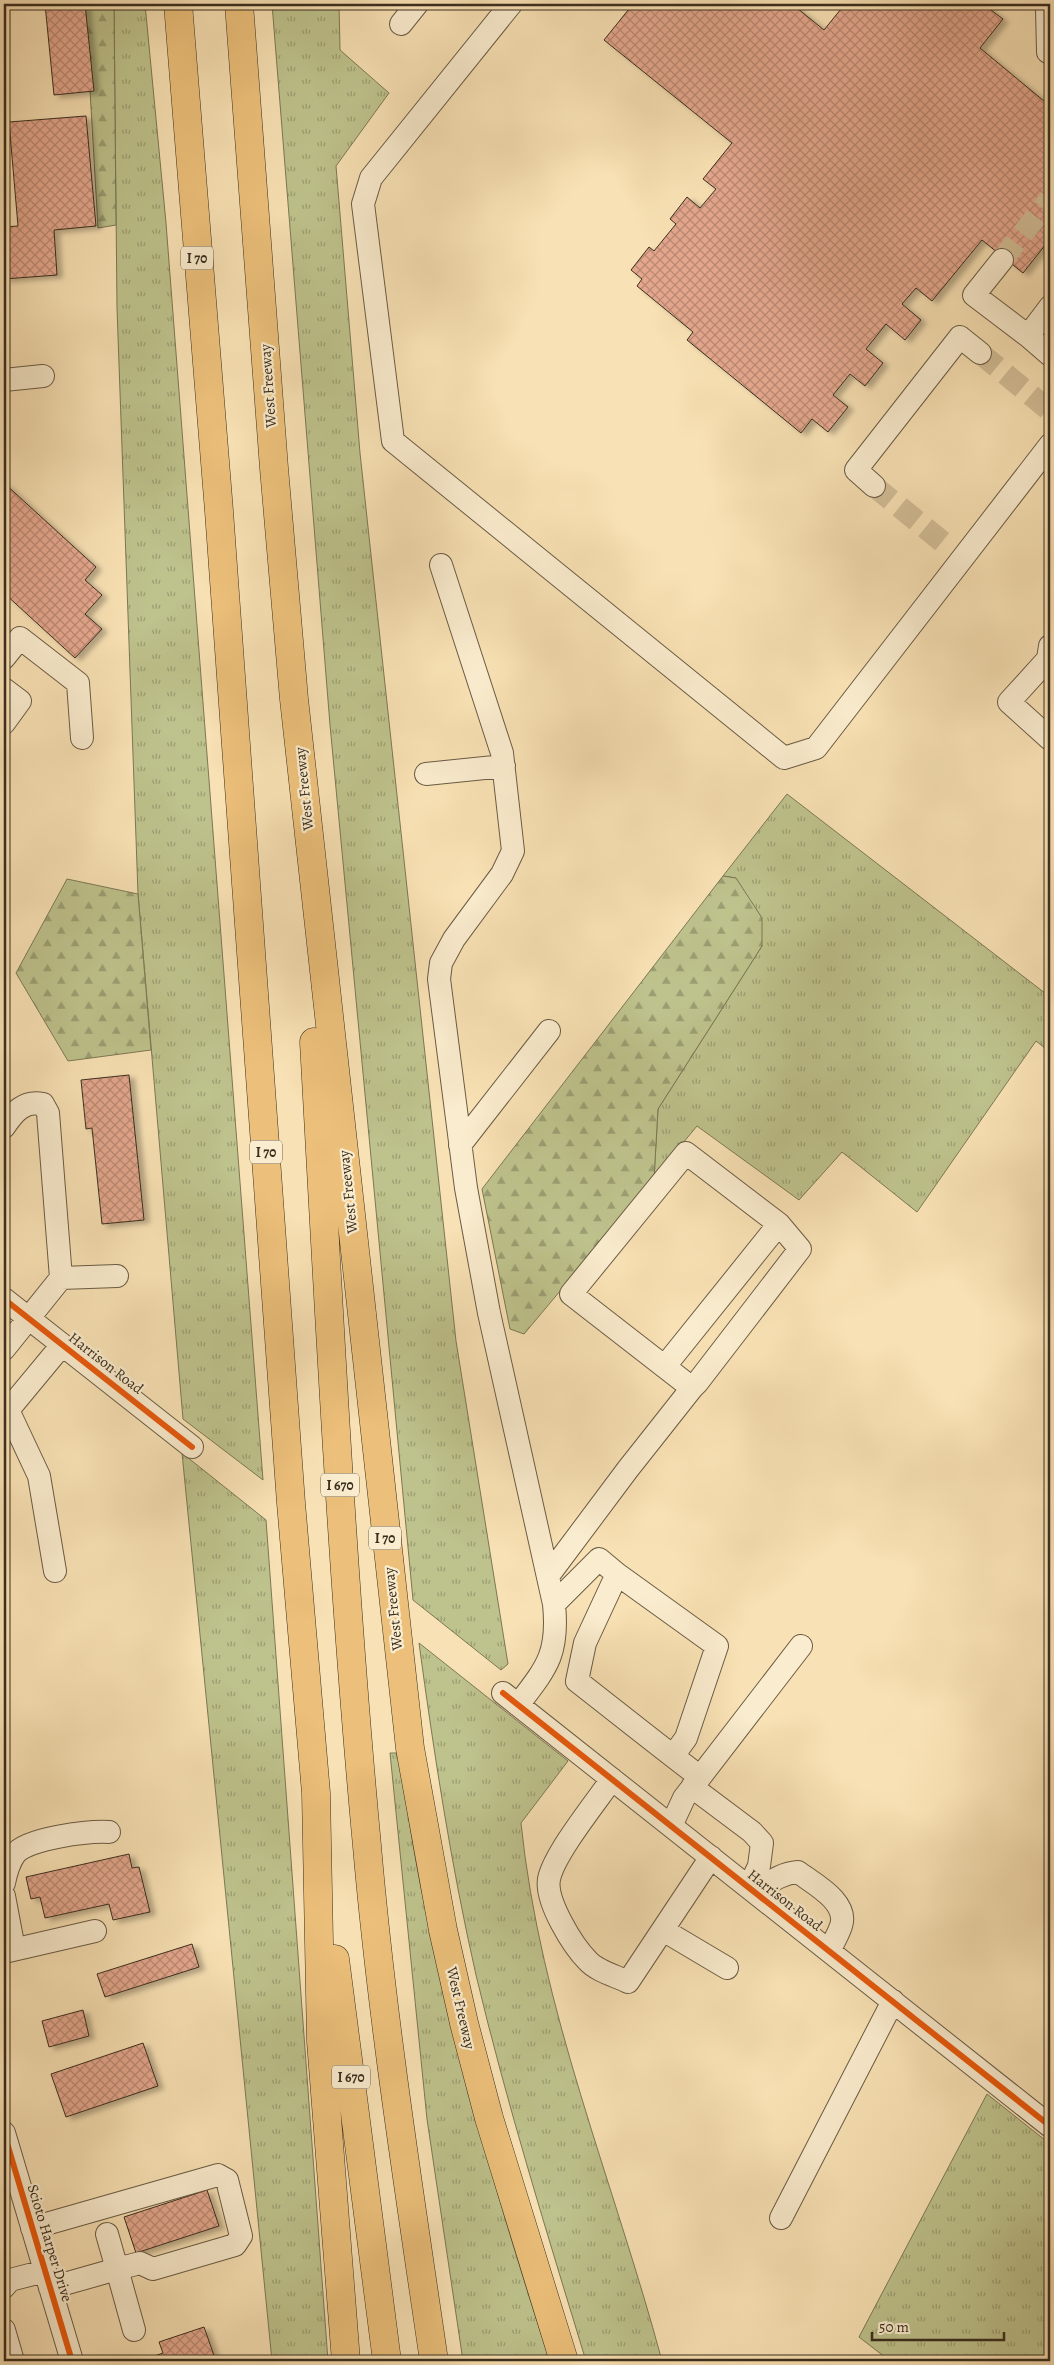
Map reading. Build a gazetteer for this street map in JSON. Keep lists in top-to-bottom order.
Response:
{
  "streets": {
    "highway": ["I 70", "West Freeway", "I 670"],
    "street": ["Harrison Road", "Scioto Harper Drive"]
  },
  "crossings": [
    ["I 70", "I 670"],
    ["West Freeway", "I 670"]
  ],
  "scale_bar": "50 m"
}
